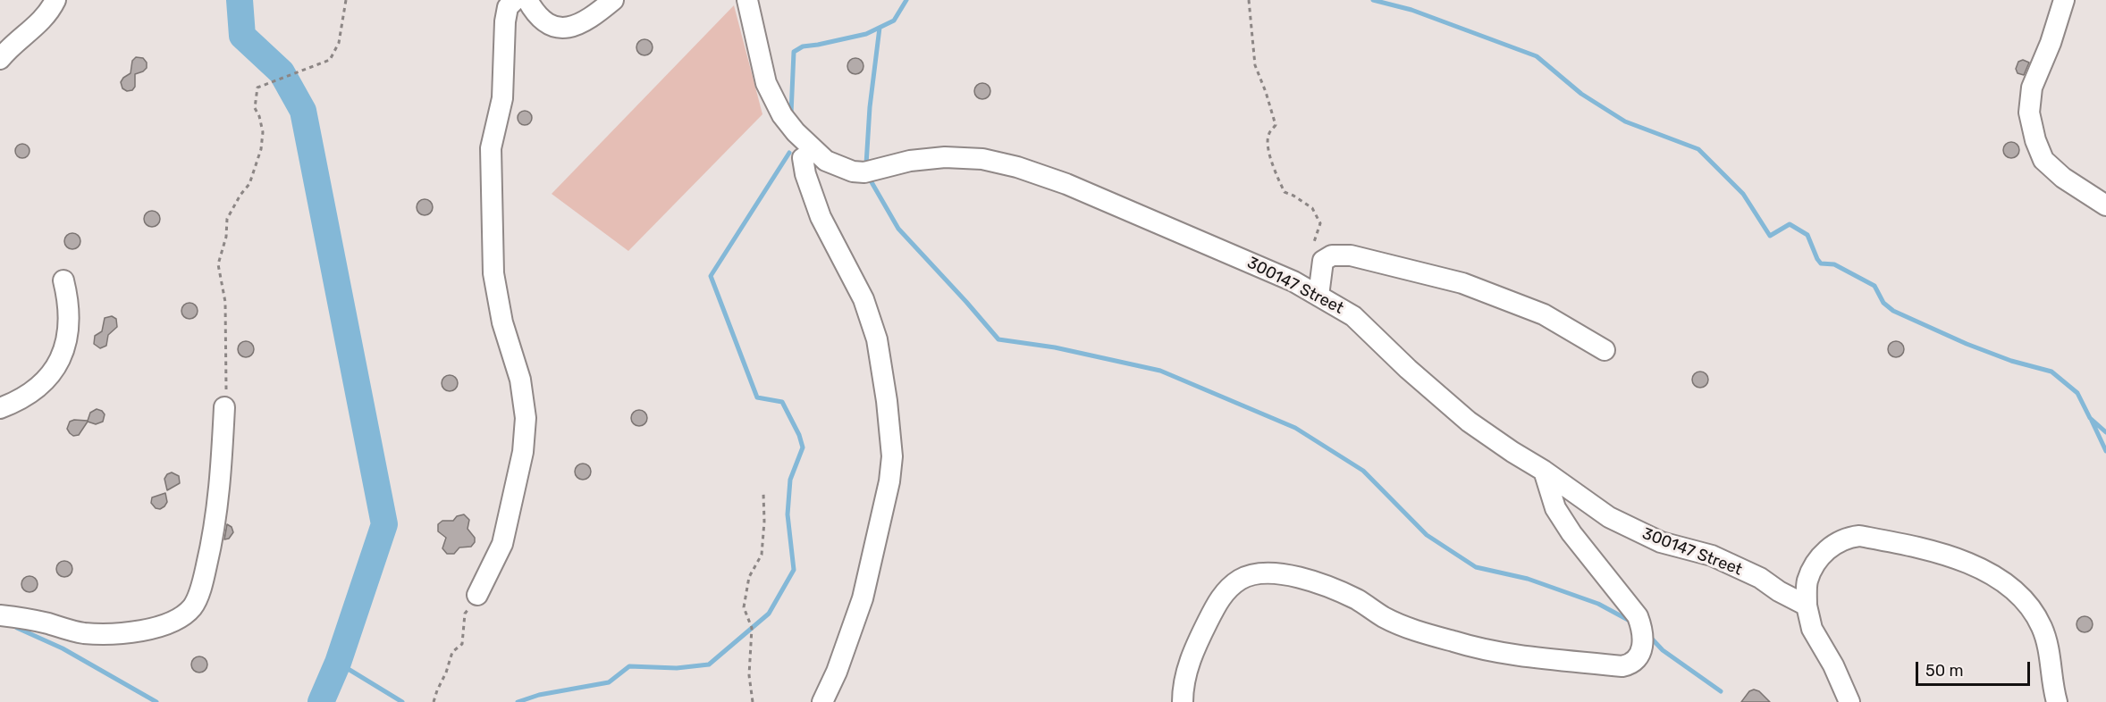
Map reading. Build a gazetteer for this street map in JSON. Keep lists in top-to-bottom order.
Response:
{
  "streets": {
    "street": ["300147 Street"]
  },
  "scale_bar": "50 m"
}
